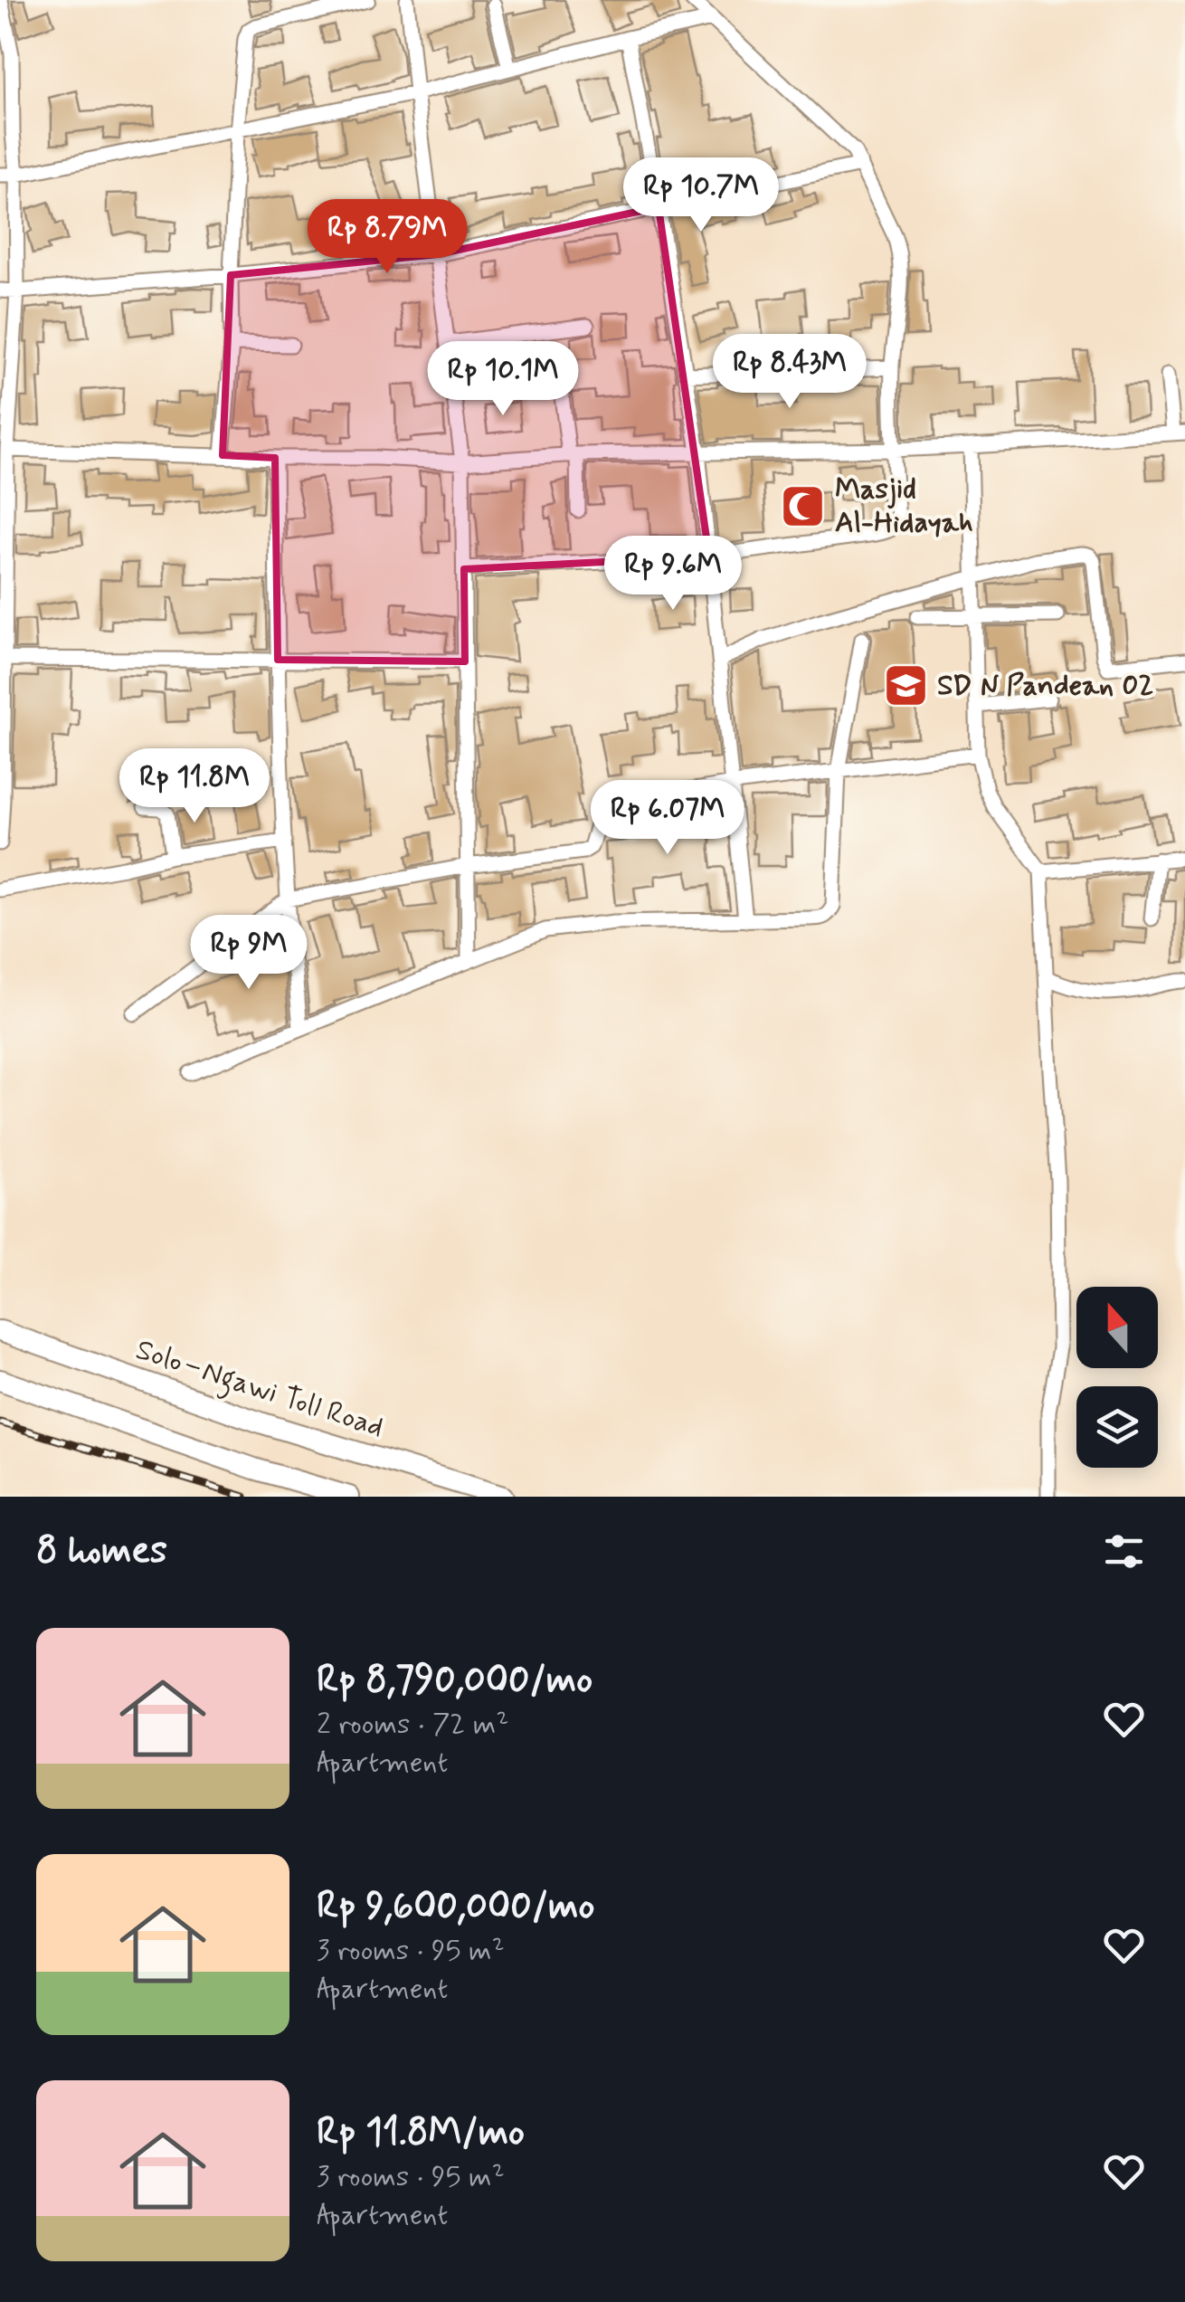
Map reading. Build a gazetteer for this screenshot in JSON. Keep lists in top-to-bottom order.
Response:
{
  "streets": {
    "highway": ["Solo–Ngawi Toll Road"]
  },
  "places": {
    "mosque": ["Masjid Al-Hidayah"],
    "school or university": ["SD N Pandean 02"]
  },
  "north": "top",
  "page": {
    "price": [
      "Rp 10.7M",
      "Rp 8.79M",
      "Rp 8.43M",
      "Rp 10.1M",
      "Rp 9.6M",
      "Rp 11.8M",
      "Rp 6.07M",
      "Rp 9M"
    ],
    "heading": "8 homes",
    "list": [
      {
        "name": "Rp 8,790,000/mo",
        "note": "2 rooms · 72 m² · Apartment"
      },
      {
        "name": "Rp 9,600,000/mo",
        "note": "3 rooms · 95 m² · Apartment"
      },
      {
        "name": "Rp 11.8M/mo",
        "note": "3 rooms · 95 m² · Apartment"
      }
    ]
  }
}
